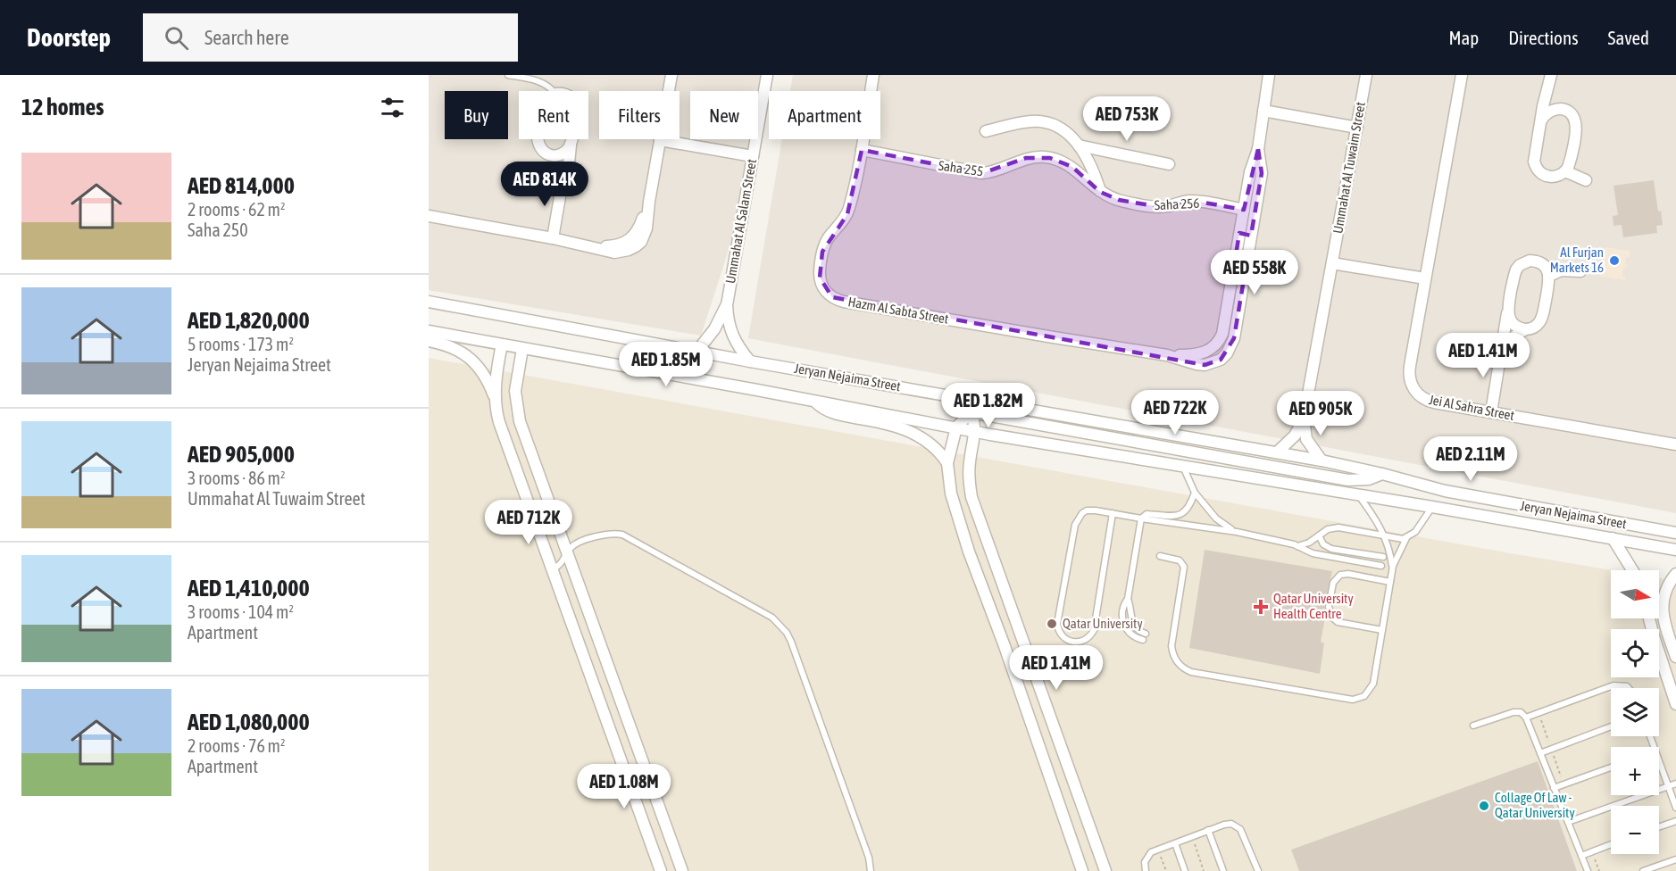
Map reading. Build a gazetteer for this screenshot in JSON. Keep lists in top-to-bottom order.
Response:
{
  "streets": {
    "street": [
      "Ummahat Al Tuwaim Street",
      "Saha 255",
      "Saha 256",
      "Ummahat Al Salam Street",
      "Hazm Al Sabta Street",
      "Jeryan Nejaima Street",
      "Jei Al Sahra Street"
    ]
  },
  "crossings": [
    ["Ummahat Al Tuwaim Street", "Jeryan Nejaima Street"],
    ["Saha 255", "Saha 256"],
    ["Saha 255", "Hazm Al Sabta Street"],
    ["Ummahat Al Salam Street", "Jeryan Nejaima Street"]
  ],
  "places": {
    "other": ["Al Furjan Markets 16", "Qatar University", "Collage Of Law - Qatar University"],
    "health": ["Qatar University Health Centre"]
  },
  "north": "right",
  "page": {
    "header": "Doorstep",
    "search": "Search here",
    "nav": ["Map", "Directions", "Saved"],
    "heading": "12 homes",
    "chip": [
      "Buy",
      "Rent",
      "Filters",
      "New",
      "Apartment"
    ],
    "price": [
      "AED 753K",
      "AED 814K",
      "AED 558K",
      "AED 1.41M",
      "AED 1.85M",
      "AED 1.82M",
      "AED 722K",
      "AED 905K",
      "AED 2.11M",
      "AED 712K",
      "AED 1.41M",
      "AED 1.08M"
    ],
    "list": [
      {
        "name": "AED 814,000",
        "note": "2 rooms · 62 m² · Saha 250"
      },
      {
        "name": "AED 1,820,000",
        "note": "5 rooms · 173 m² · Jeryan Nejaima Street"
      },
      {
        "name": "AED 905,000",
        "note": "3 rooms · 86 m² · Ummahat Al Tuwaim Street"
      },
      {
        "name": "AED 1,410,000",
        "note": "3 rooms · 104 m² · Apartment"
      },
      {
        "name": "AED 1,080,000",
        "note": "2 rooms · 76 m² · Apartment"
      }
    ],
    "map_buttons": ["+", "−"]
  }
}
